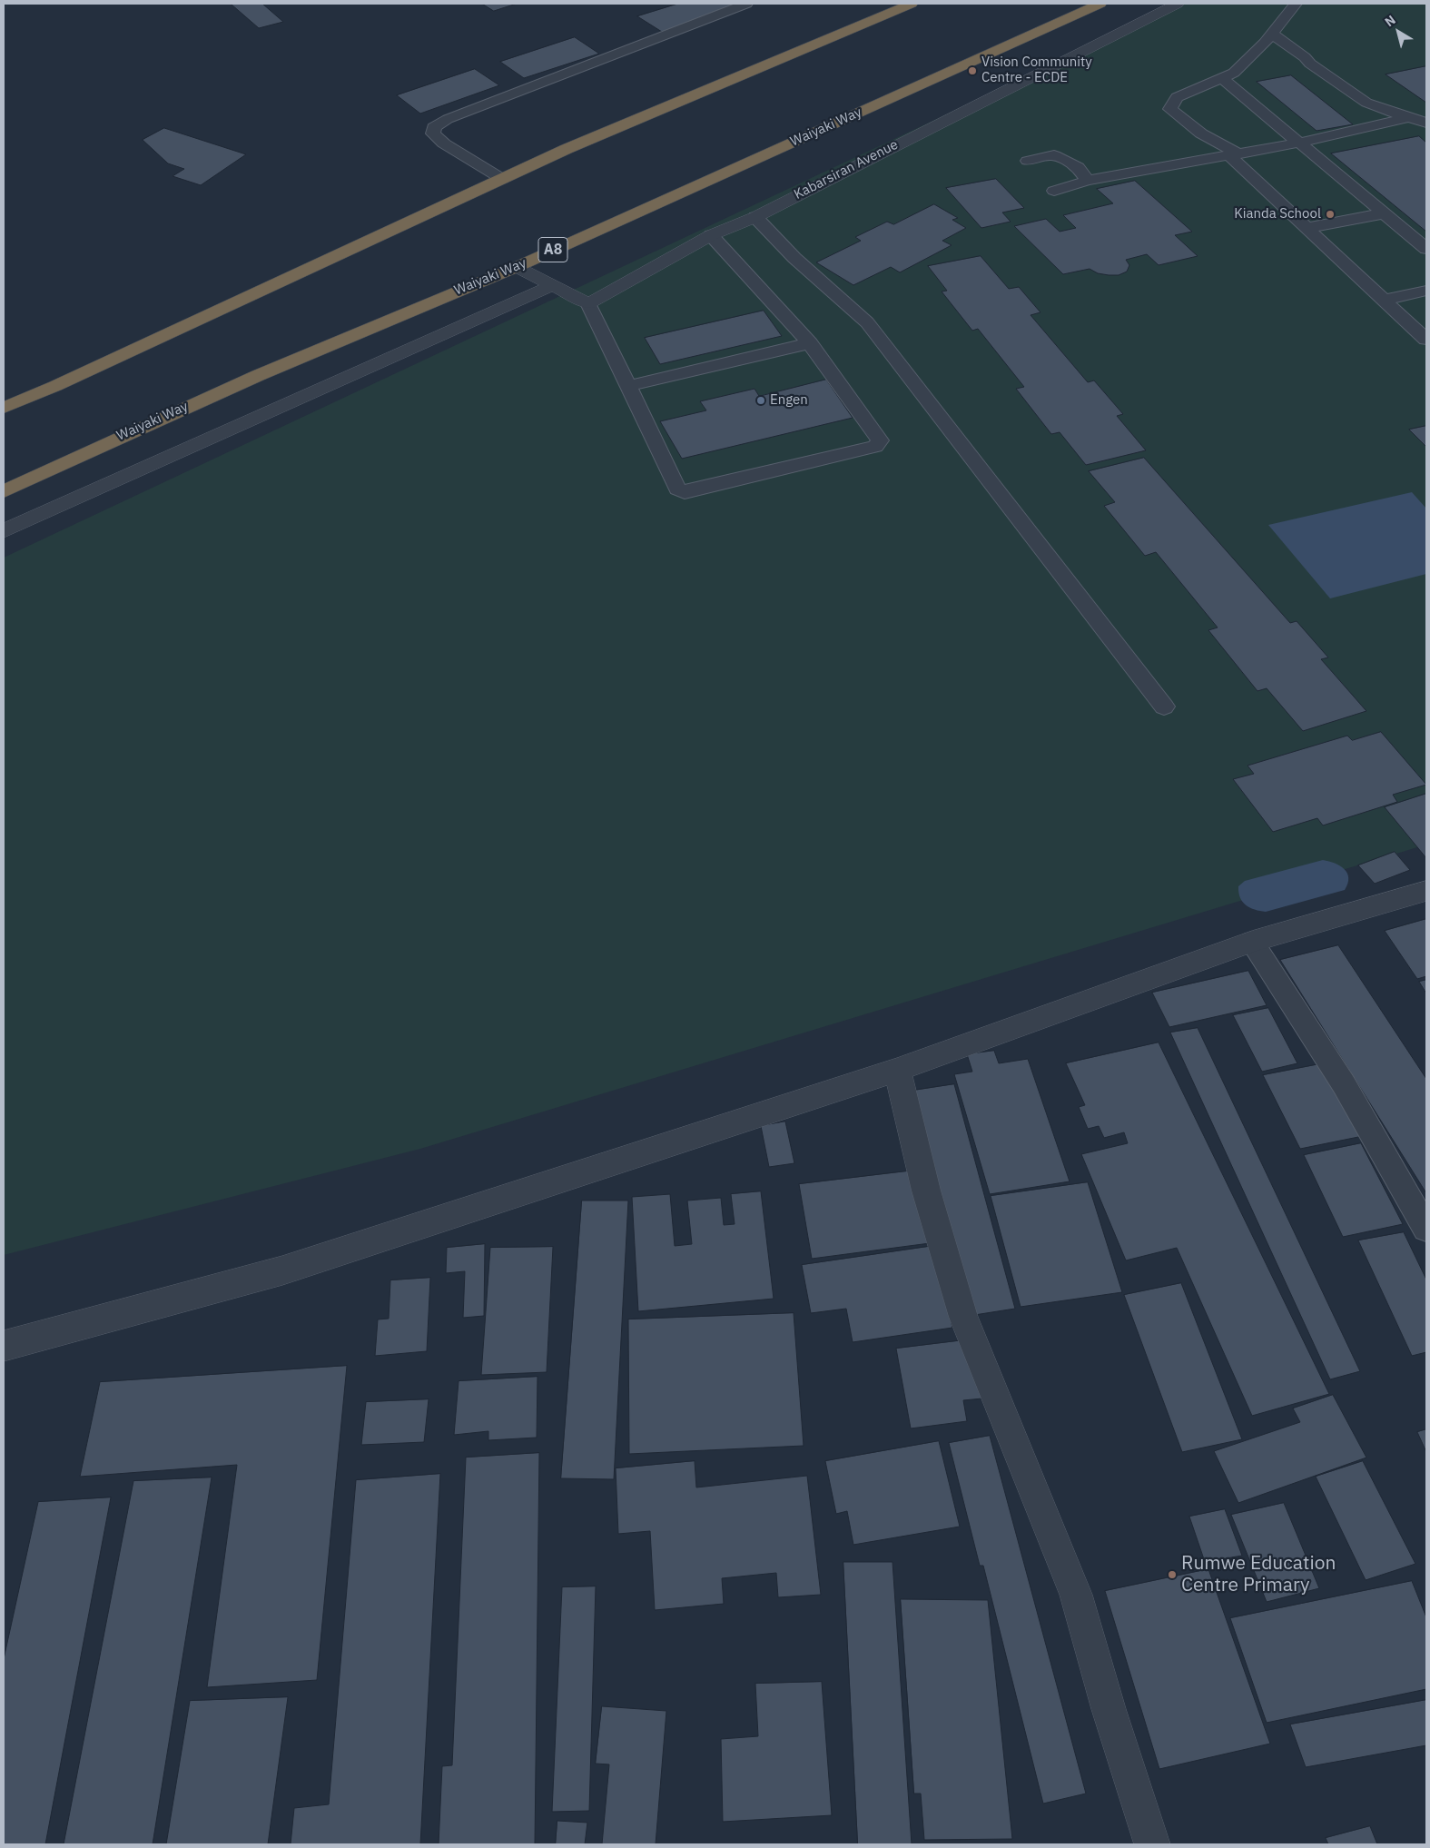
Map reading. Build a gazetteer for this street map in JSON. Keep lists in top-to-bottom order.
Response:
{
  "streets": {
    "highway": ["Waiyaki Way", "A8"],
    "street": ["Kabarsiran Avenue"]
  },
  "places": [
    "Vision Community Centre - ECDE",
    "Kianda School",
    "Engen",
    "Rumwe Education Centre Primary"
  ],
  "north": "top left"
}
